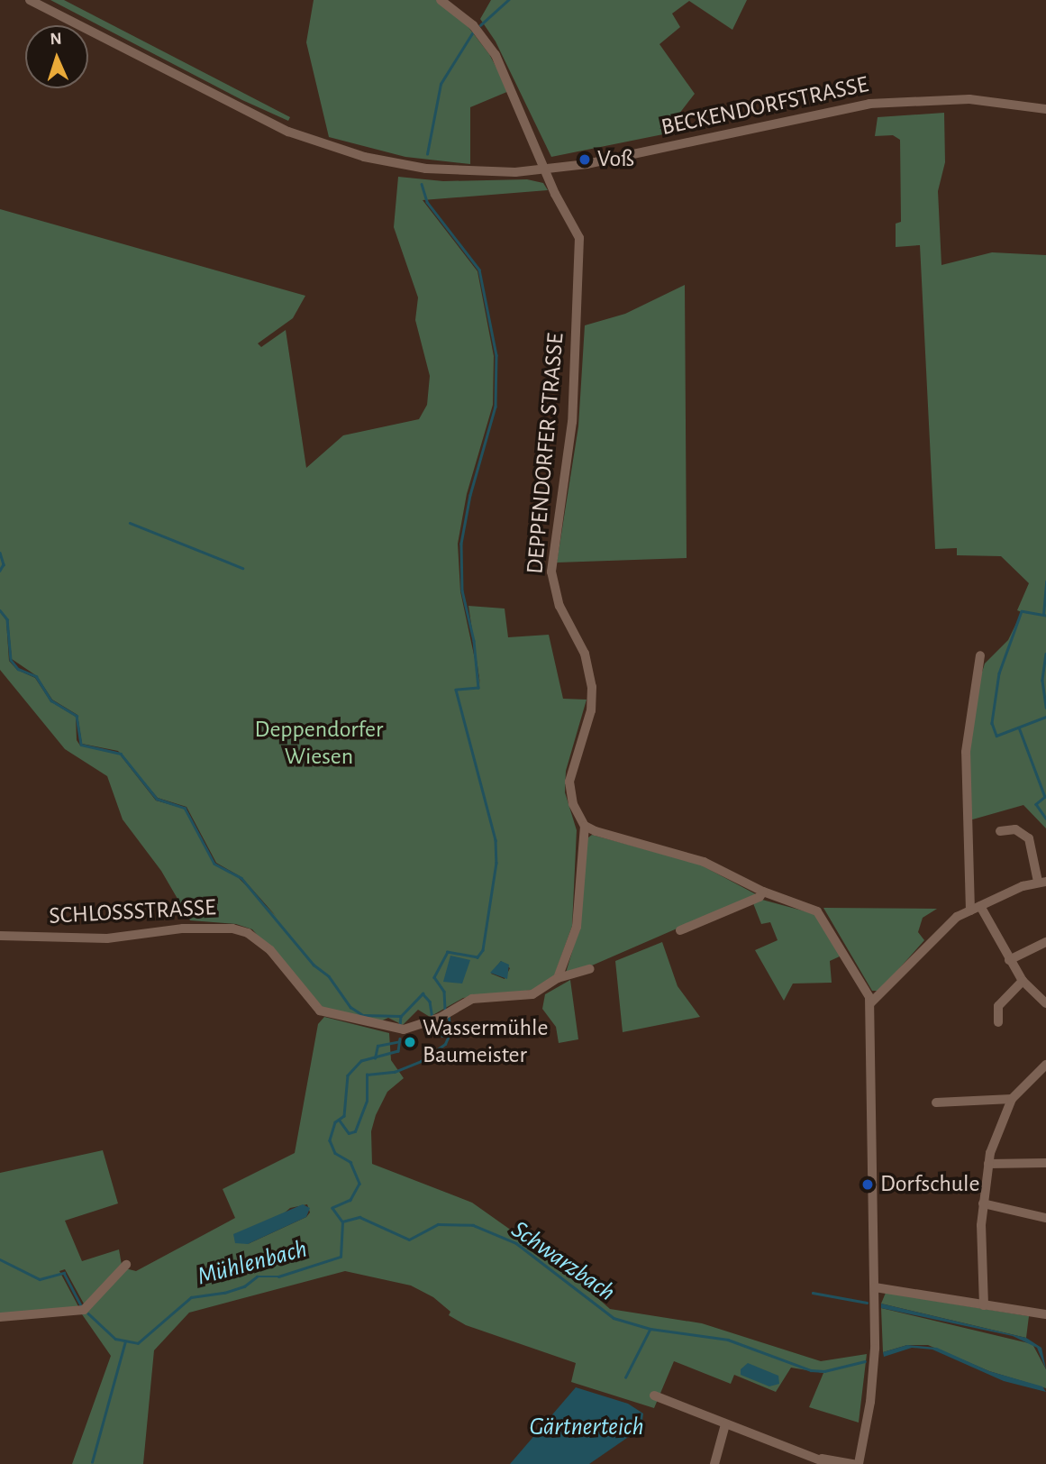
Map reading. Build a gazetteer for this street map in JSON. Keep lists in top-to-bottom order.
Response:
{
  "streets": {
    "street": ["BECKENDORFSTRASSE", "DEPPENDORFER STRASSE", "SCHLOSSSTRASSE"]
  },
  "crossings": [
    ["BECKENDORFSTRASSE", "DEPPENDORFER STRASSE"]
  ],
  "water": ["Schwarzbach", "Mühlenbach", "Gärtnerteich"],
  "parks": ["Deppendorfer Wiesen"],
  "places": ["Voß", "Wassermühle Baumeister", "Dorfschule"],
  "north": "top"
}
